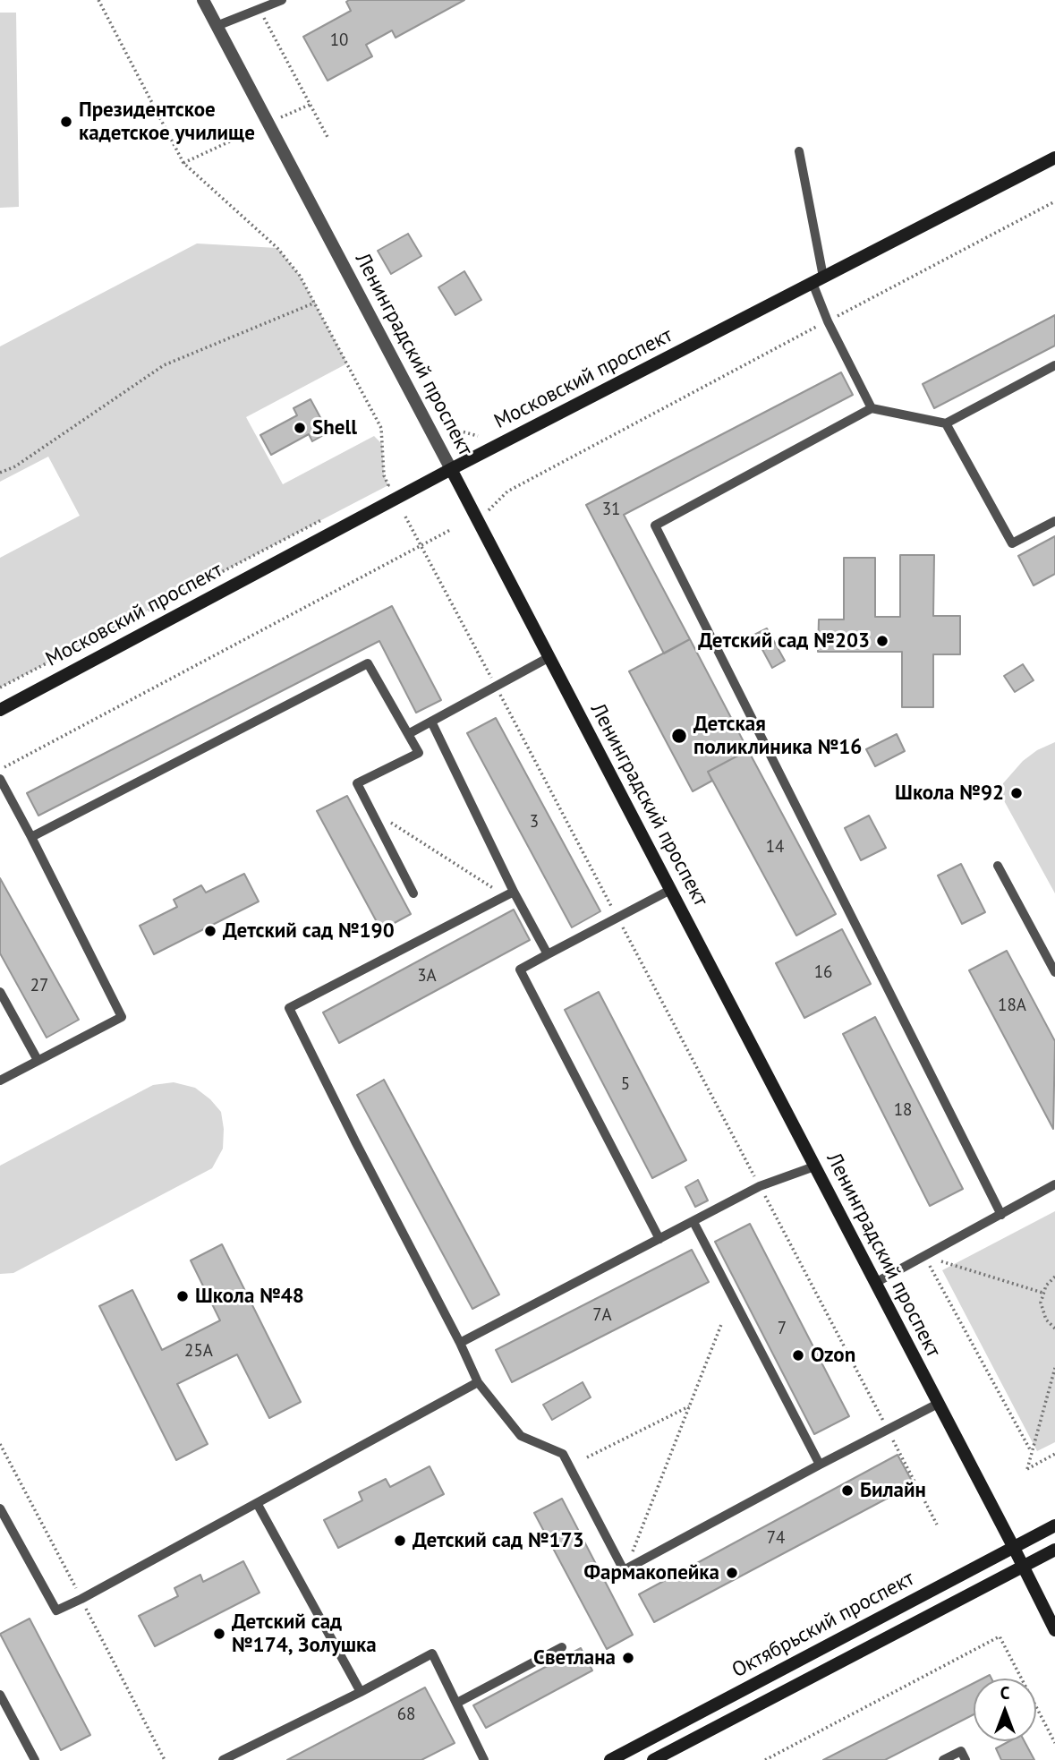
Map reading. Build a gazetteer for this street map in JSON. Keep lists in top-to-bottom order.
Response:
{
  "streets": {
    "street": ["Ленинградский проспект", "Московский проспект", "Октябрьский проспект"]
  },
  "crossings": [
    ["Ленинградский проспект", "Московский проспект"],
    ["Ленинградский проспект", "Октябрьский проспект"]
  ],
  "places": [
    "Президентское кадетское училище",
    "Shell",
    "Детский сад №203",
    "Детская поликлиника №16",
    "Школа №92",
    "Детский сад №190",
    "Школа №48",
    "Ozon",
    "Билайн",
    "Детский сад №173",
    "Фармакопейка",
    "Детский сад №174, Золушка",
    "Светлана"
  ],
  "house_numbers": [
    "10",
    "31",
    "3",
    "14",
    "16",
    "3А",
    "27",
    "18А",
    "5",
    "18",
    "7А",
    "7",
    "25А",
    "74",
    "68"
  ],
  "north": "top"
}
